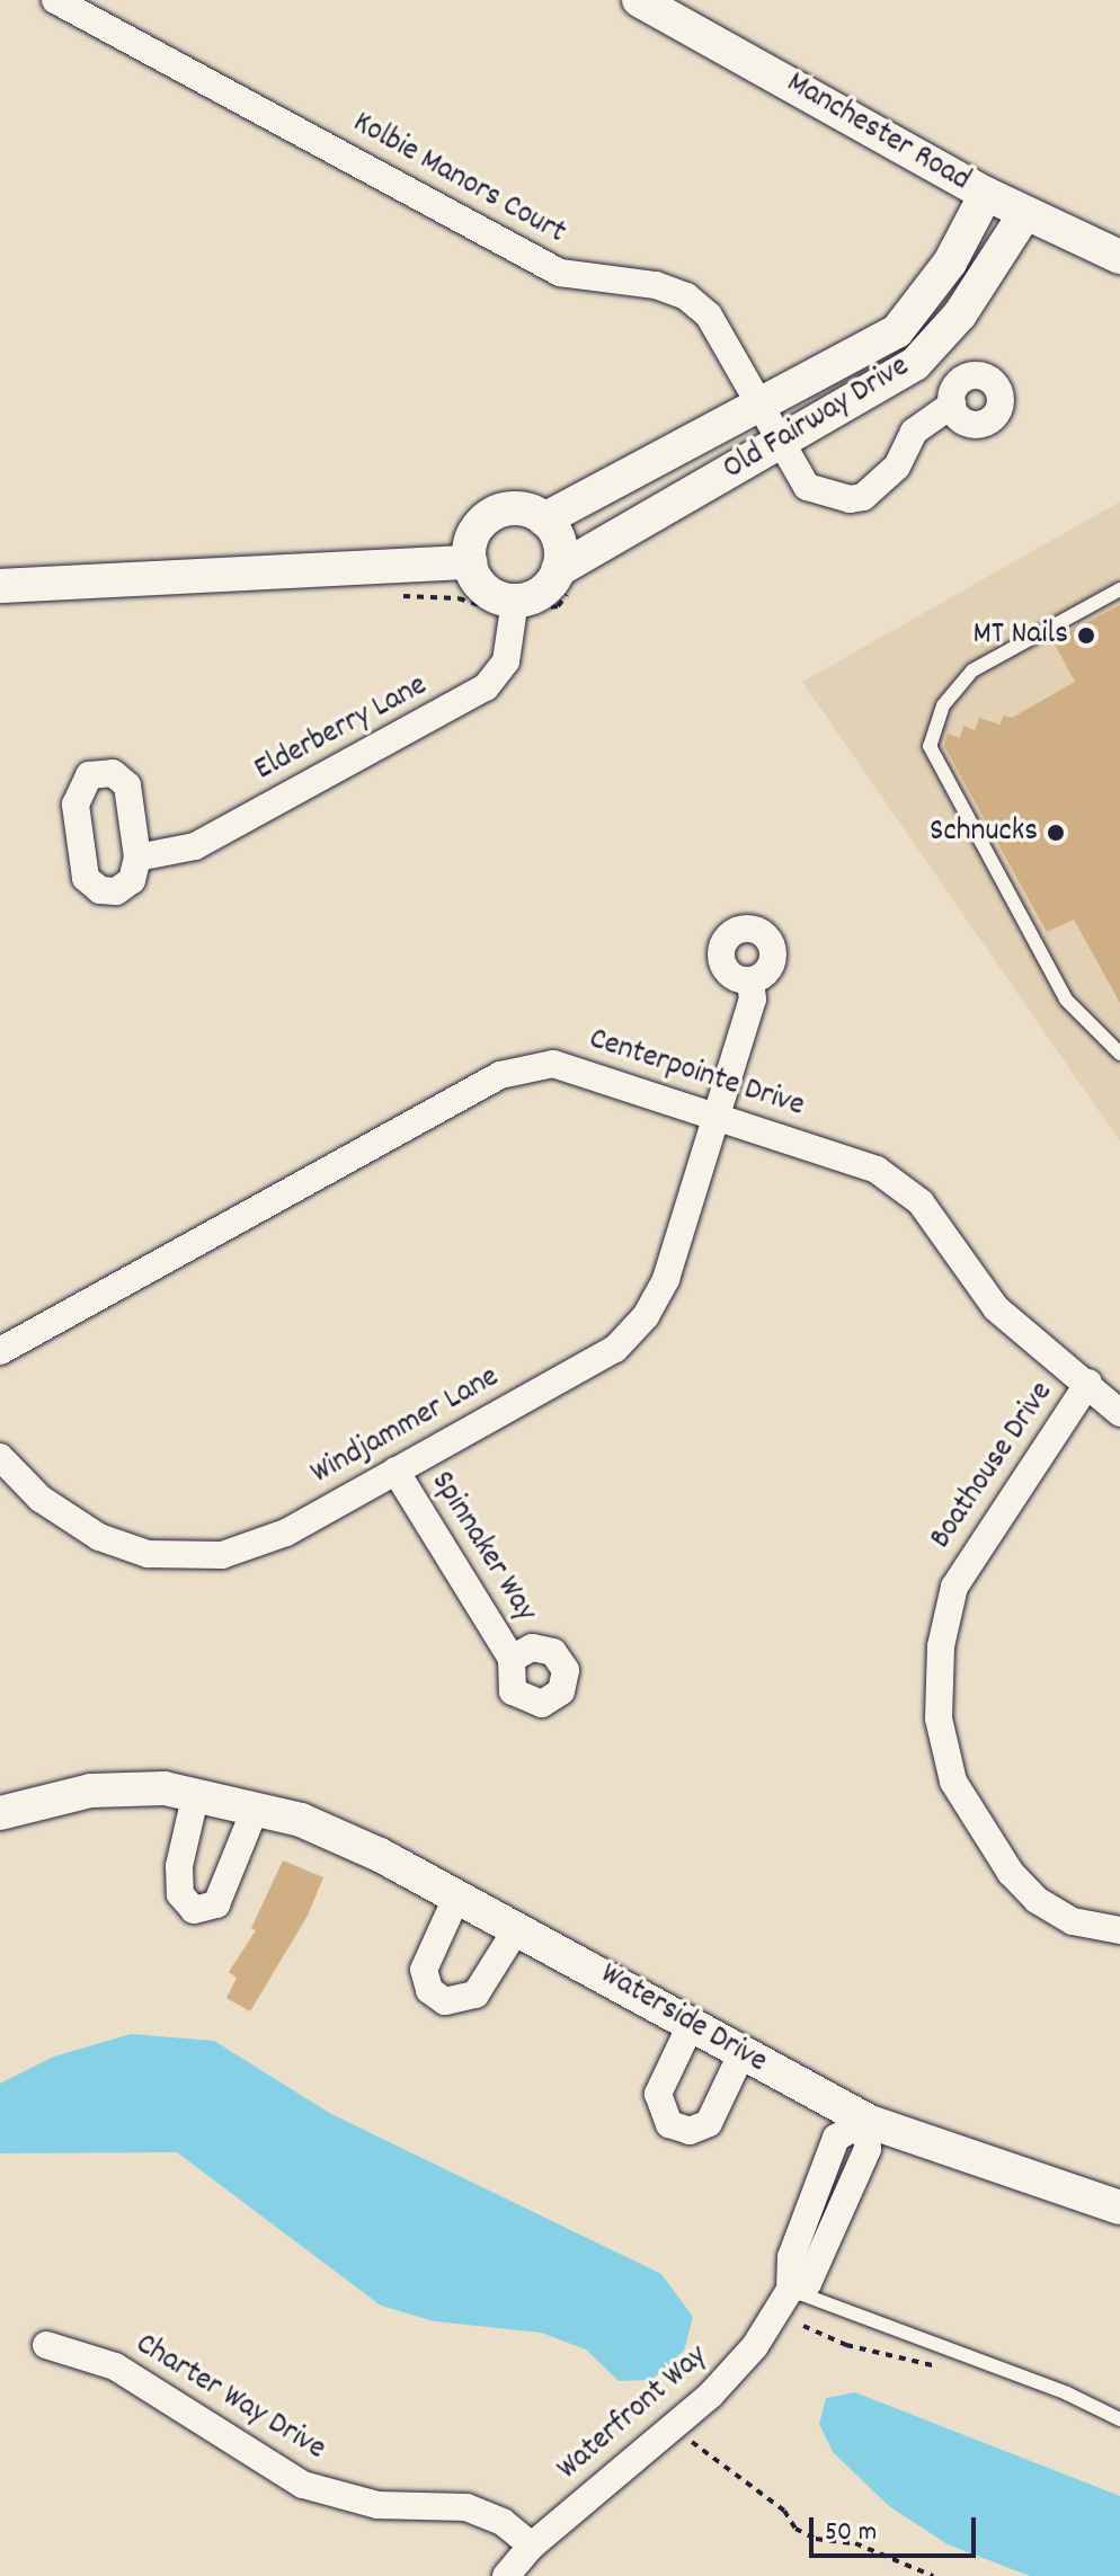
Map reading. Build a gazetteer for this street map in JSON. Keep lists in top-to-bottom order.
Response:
{
  "streets": {
    "street": [
      "Manchester Road",
      "Kolbie Manors Court",
      "Old Fairway Drive",
      "Elderberry Lane",
      "Centerpointe Drive",
      "Windjammer Lane",
      "Boathouse Drive",
      "Spinnaker Way",
      "Waterside Drive",
      "Charter Way Drive",
      "Waterfront Way"
    ]
  },
  "crossings": [
    ["Manchester Road", "Old Fairway Drive"],
    ["Kolbie Manors Court", "Old Fairway Drive"],
    ["Old Fairway Drive", "Elderberry Lane"],
    ["Centerpointe Drive", "Windjammer Lane"],
    ["Centerpointe Drive", "Boathouse Drive"],
    ["Windjammer Lane", "Spinnaker Way"],
    ["Waterside Drive", "Waterfront Way"],
    ["Charter Way Drive", "Waterfront Way"]
  ],
  "places": ["MT Nails", "Schnucks"],
  "scale_bar": "50 m"
}
